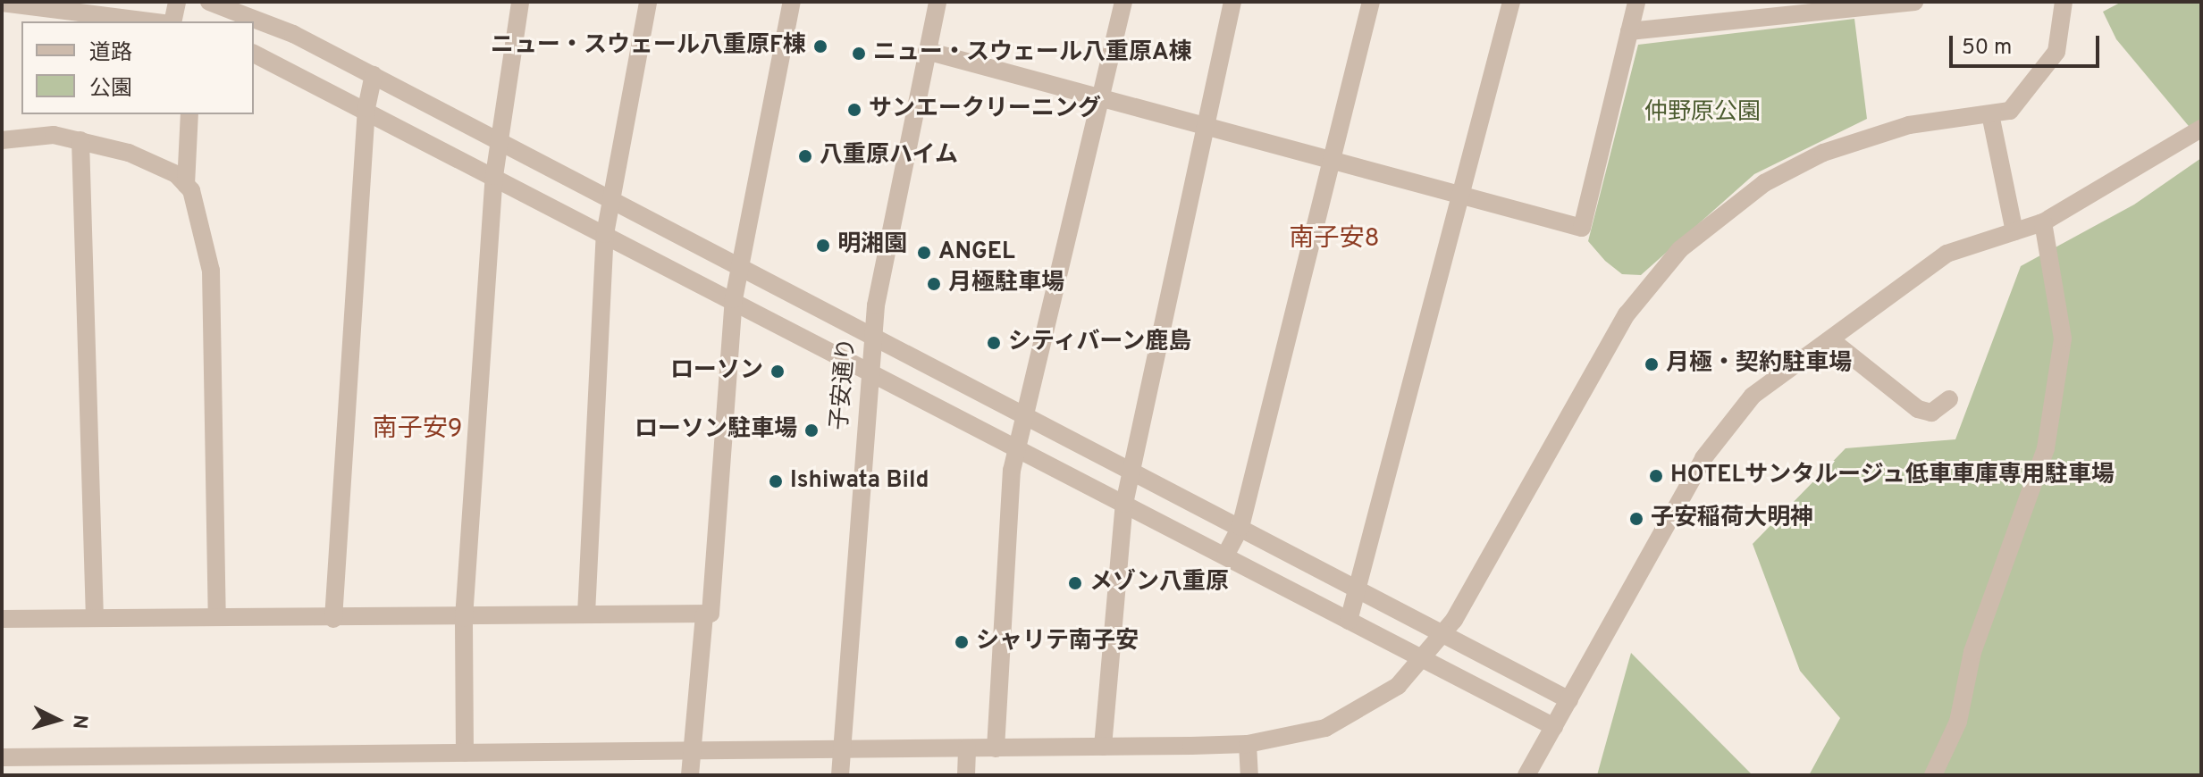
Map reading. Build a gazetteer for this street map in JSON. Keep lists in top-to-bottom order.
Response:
{
  "streets": {
    "street": ["子安通り"]
  },
  "districts": ["南子安8", "南子安9"],
  "parks": ["仲野原公園"],
  "places": [
    "ニュー・スウェール八重原F棟",
    "ニュー・スウェール八重原A棟",
    "サンエークリーニング",
    "八重原ハイム",
    "明湘園",
    "ANGEL",
    "月極駐車場",
    "シティバーン鹿島",
    "月極・契約駐車場",
    "ローソン",
    "ローソン駐車場",
    "HOTELサンタルージュ低車車庫専用駐車場",
    "Ishiwata Bild",
    "子安稲荷大明神",
    "メゾン八重原",
    "シャリテ南子安"
  ],
  "legend": ["道路", "公園"],
  "scale_bar": "50 m",
  "north": "right"
}
